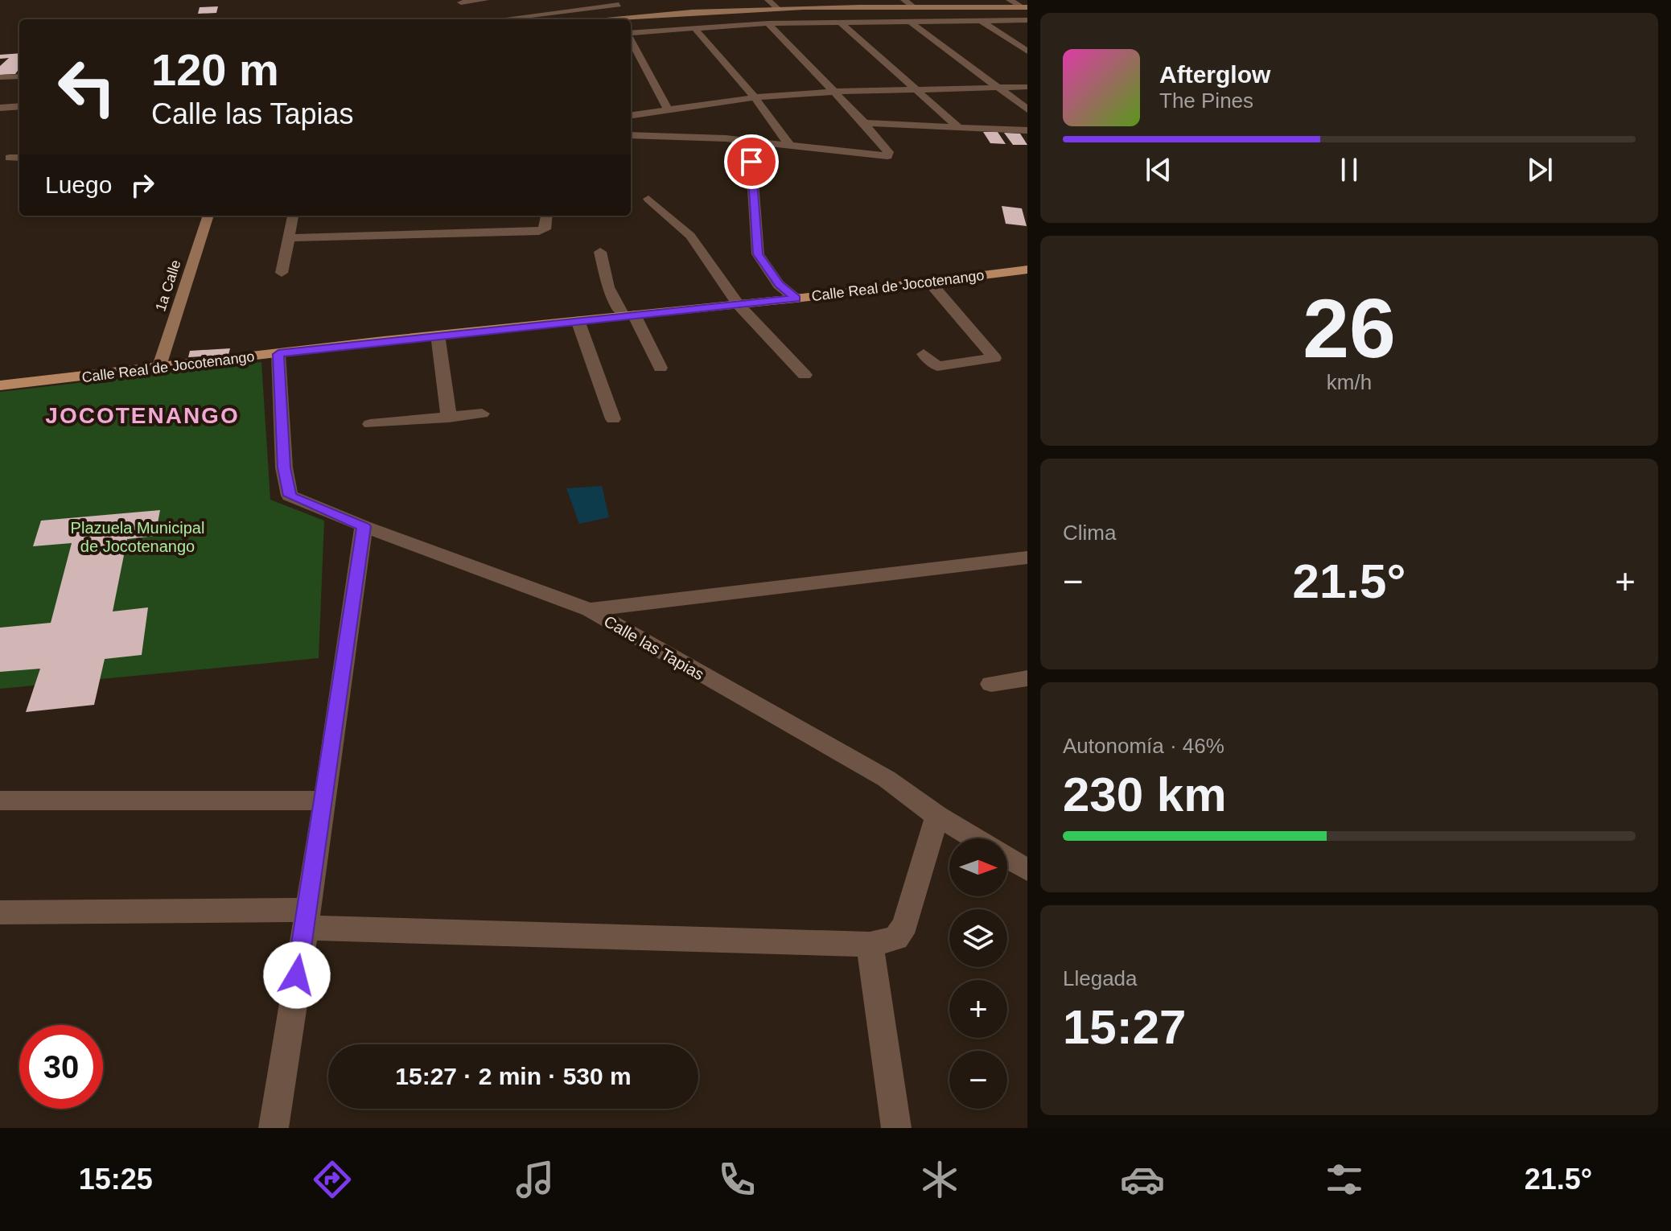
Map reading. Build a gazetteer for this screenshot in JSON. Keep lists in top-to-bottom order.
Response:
{
  "streets": {
    "main road": ["Calle Real de Jocotenango"],
    "street": ["1a Calle", "Calle las Tapias"]
  },
  "crossings": [
    ["1a Calle", "Calle Real de Jocotenango"],
    ["Calle Real de Jocotenango", "Calle las Tapias"]
  ],
  "districts": ["JOCOTENANGO"],
  "parks": ["Plazuela Municipal de Jocotenango"],
  "north": "right",
  "page": {
    "turn": ["120 m", "Calle las Tapias"],
    "song": ["Afterglow", "The Pines"],
    "then": "Luego",
    "tile": [
      ["26", "km/h"],
      "Clima",
      ["Autonomía · 46%", "230 km"],
      ["Llegada", "15:27"]
    ],
    "heat": ["−", "21.5°", "+"],
    "map_buttons": ["+", "−"],
    "limit": "30",
    "trip": "15:27 · 2 min · 530 m",
    "tabs": ["15:25", "21.5°"]
  }
}
